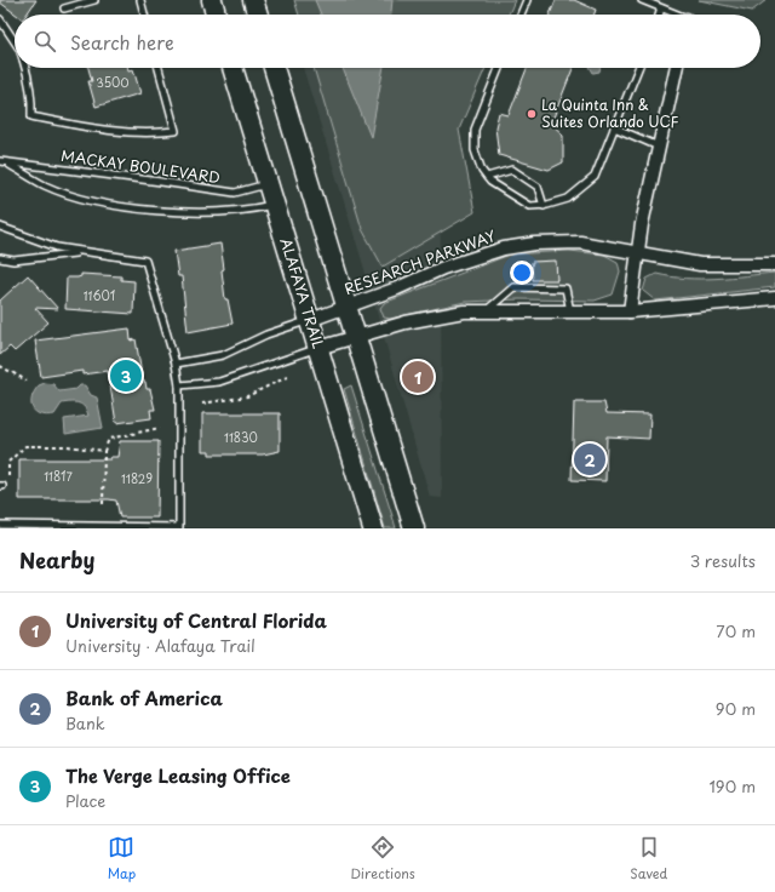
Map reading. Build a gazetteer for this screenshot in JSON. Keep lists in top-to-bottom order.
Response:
{
  "streets": {
    "main road": ["ALAFAYA TRAIL"],
    "street": ["RESEARCH PARKWAY"],
    "lane": ["MACKAY BOULEVARD"]
  },
  "crossings": [
    ["MACKAY BOULEVARD", "ALAFAYA TRAIL"],
    ["RESEARCH PARKWAY", "ALAFAYA TRAIL"]
  ],
  "places": ["La Quinta Inn & Suites Orlando UCF"],
  "house_numbers": [
    "3500",
    "11601",
    "11830",
    "11817",
    "11829"
  ],
  "page": {
    "search": "Search here",
    "pins": ["3", "1", "2"],
    "heading": ["Nearby", "3 results"],
    "list": [
      {
        "mark": "1",
        "name": "University of Central Florida",
        "note": "University · Alafaya Trail",
        "value": "70 m"
      },
      {
        "mark": "2",
        "name": "Bank of America",
        "note": "Bank",
        "value": "90 m"
      },
      {
        "mark": "3",
        "name": "The Verge Leasing Office",
        "note": "Place",
        "value": "190 m"
      }
    ],
    "nav": ["Map", "Directions", "Saved"]
  }
}
